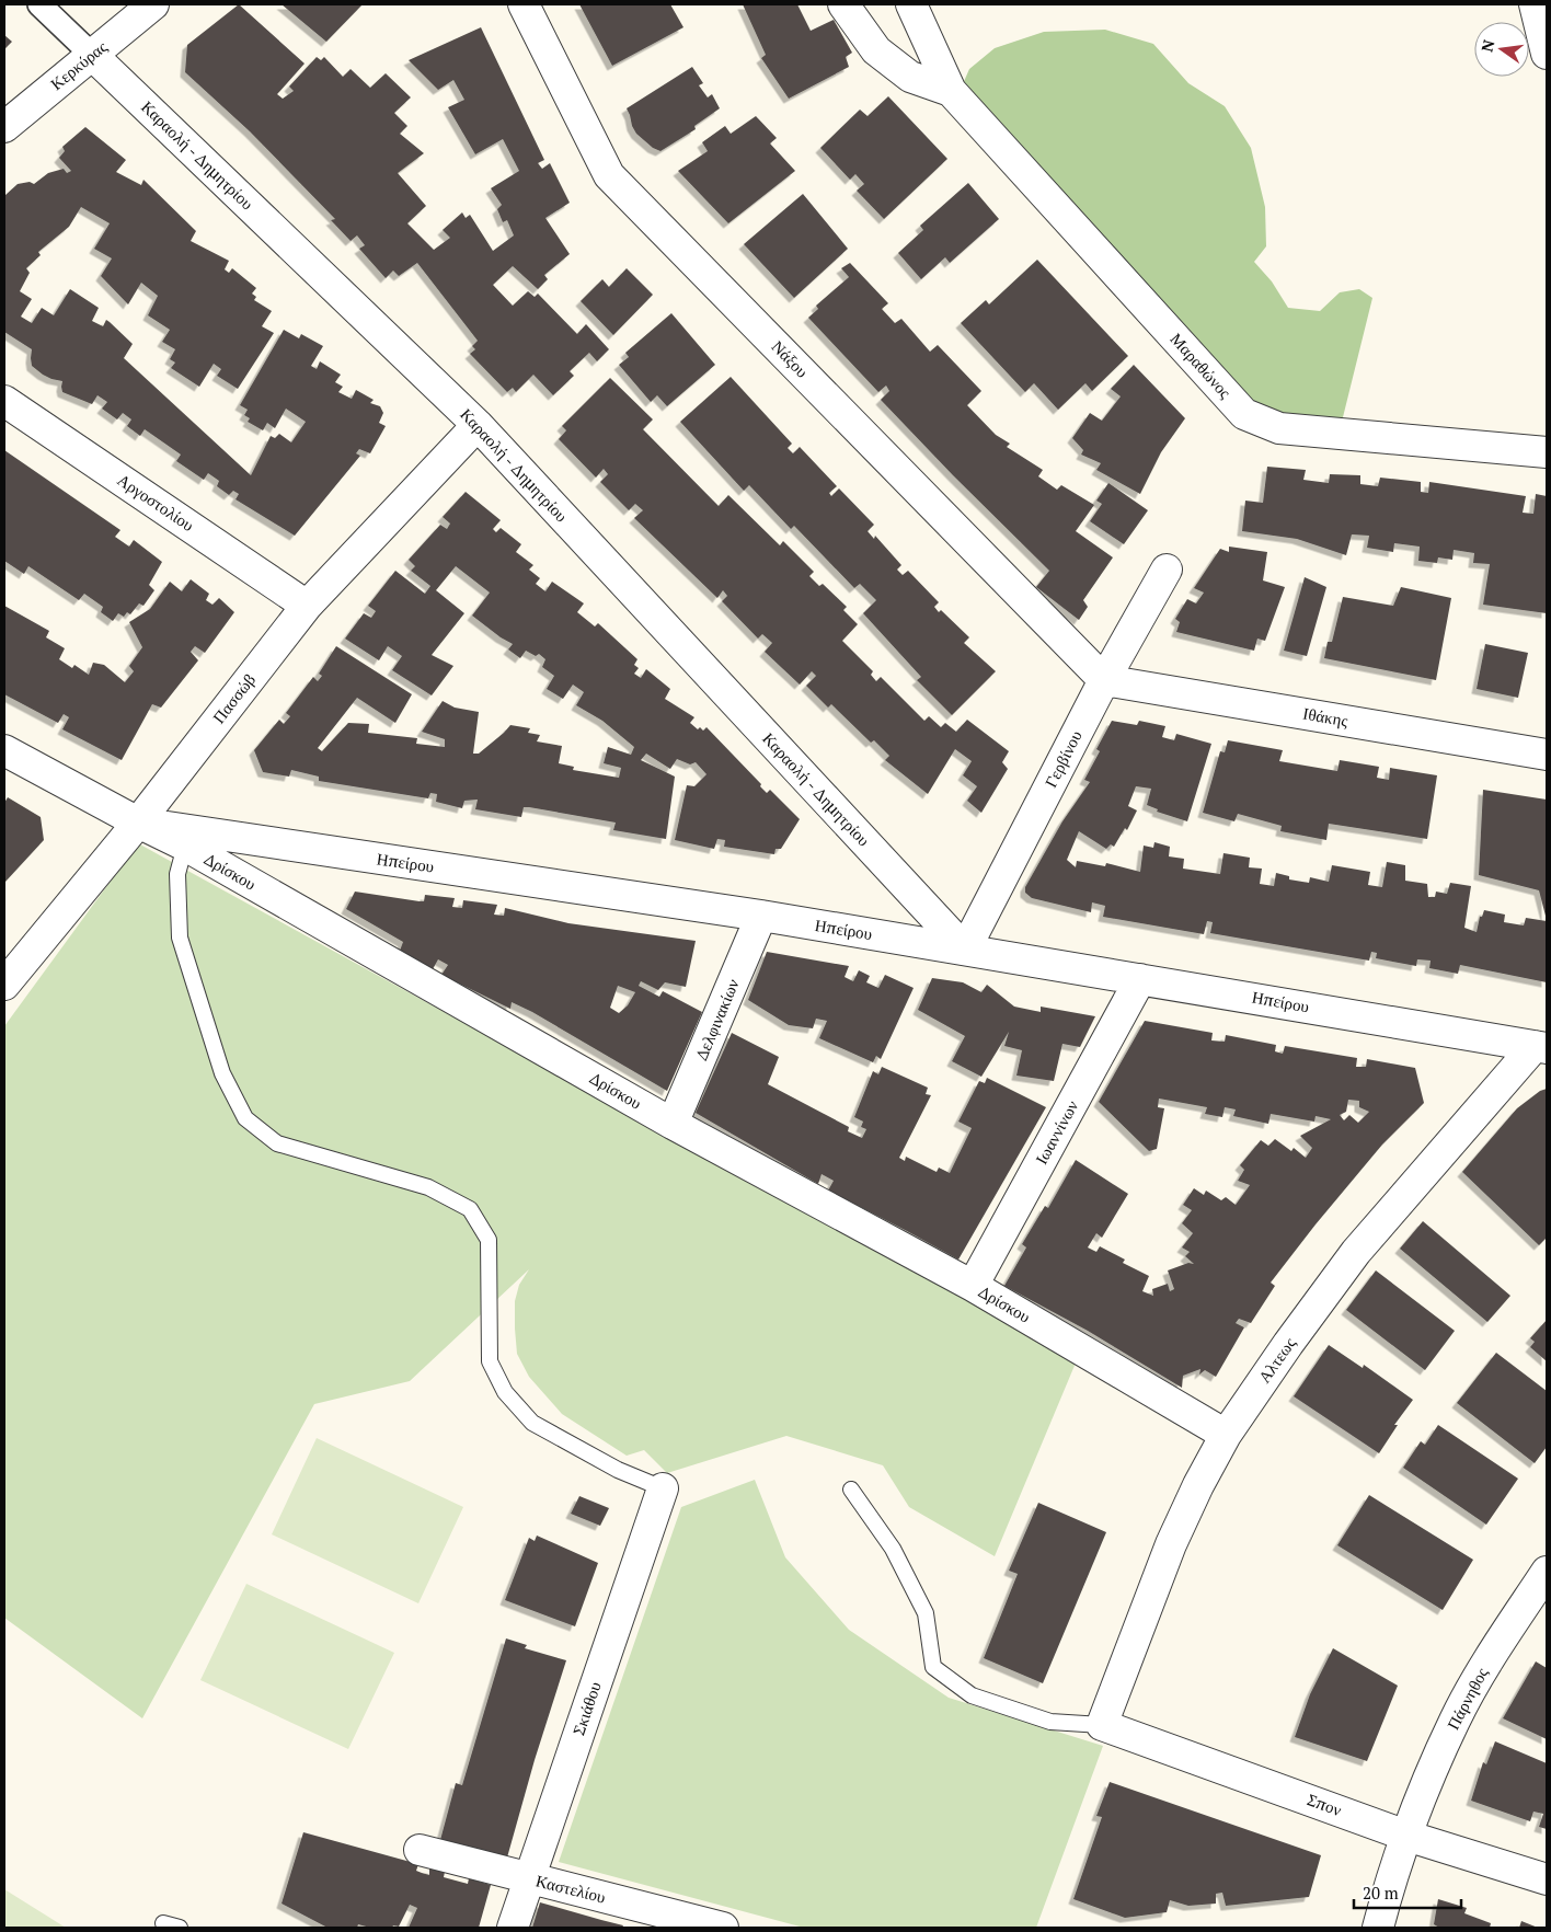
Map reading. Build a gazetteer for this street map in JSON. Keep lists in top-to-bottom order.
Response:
{
  "streets": {
    "street": [
      "Κερκύρας",
      "Καραολή - Δημητρίου",
      "Νάξου",
      "Μαραθώνος",
      "Αργοστολίου",
      "Πασσώβ",
      "Ιθάκης",
      "Γερβίνου",
      "Ηπείρου",
      "Δρίσκου",
      "Δελφινακίων",
      "Ιωαννίνων",
      "Αλτεως",
      "Πάρνηθος",
      "Σκιάθου",
      "Σπον",
      "Καστελίου"
    ]
  },
  "crossings": [
    ["Κερκύρας", "Καραολή - Δημητρίου"],
    ["Καραολή - Δημητρίου", "Πασσώβ"],
    ["Καραολή - Δημητρίου", "Γερβίνου"],
    ["Καραολή - Δημητρίου", "Ηπείρου"],
    ["Νάξου", "Ιθάκης"],
    ["Νάξου", "Γερβίνου"],
    ["Αργοστολίου", "Πασσώβ"],
    ["Πασσώβ", "Ηπείρου"],
    ["Πασσώβ", "Δρίσκου"],
    ["Ιθάκης", "Γερβίνου"],
    ["Γερβίνου", "Ηπείρου"],
    ["Ηπείρου", "Δρίσκου"],
    ["Ηπείρου", "Δελφινακίων"],
    ["Ηπείρου", "Ιωαννίνων"],
    ["Ηπείρου", "Αλτεως"],
    ["Δρίσκου", "Δελφινακίων"],
    ["Δρίσκου", "Ιωαννίνων"],
    ["Δρίσκου", "Αλτεως"],
    ["Αλτεως", "Σπον"],
    ["Πάρνηθος", "Σπον"],
    ["Σκιάθου", "Καστελίου"]
  ],
  "scale_bar": "20 m",
  "north": "left"
}
